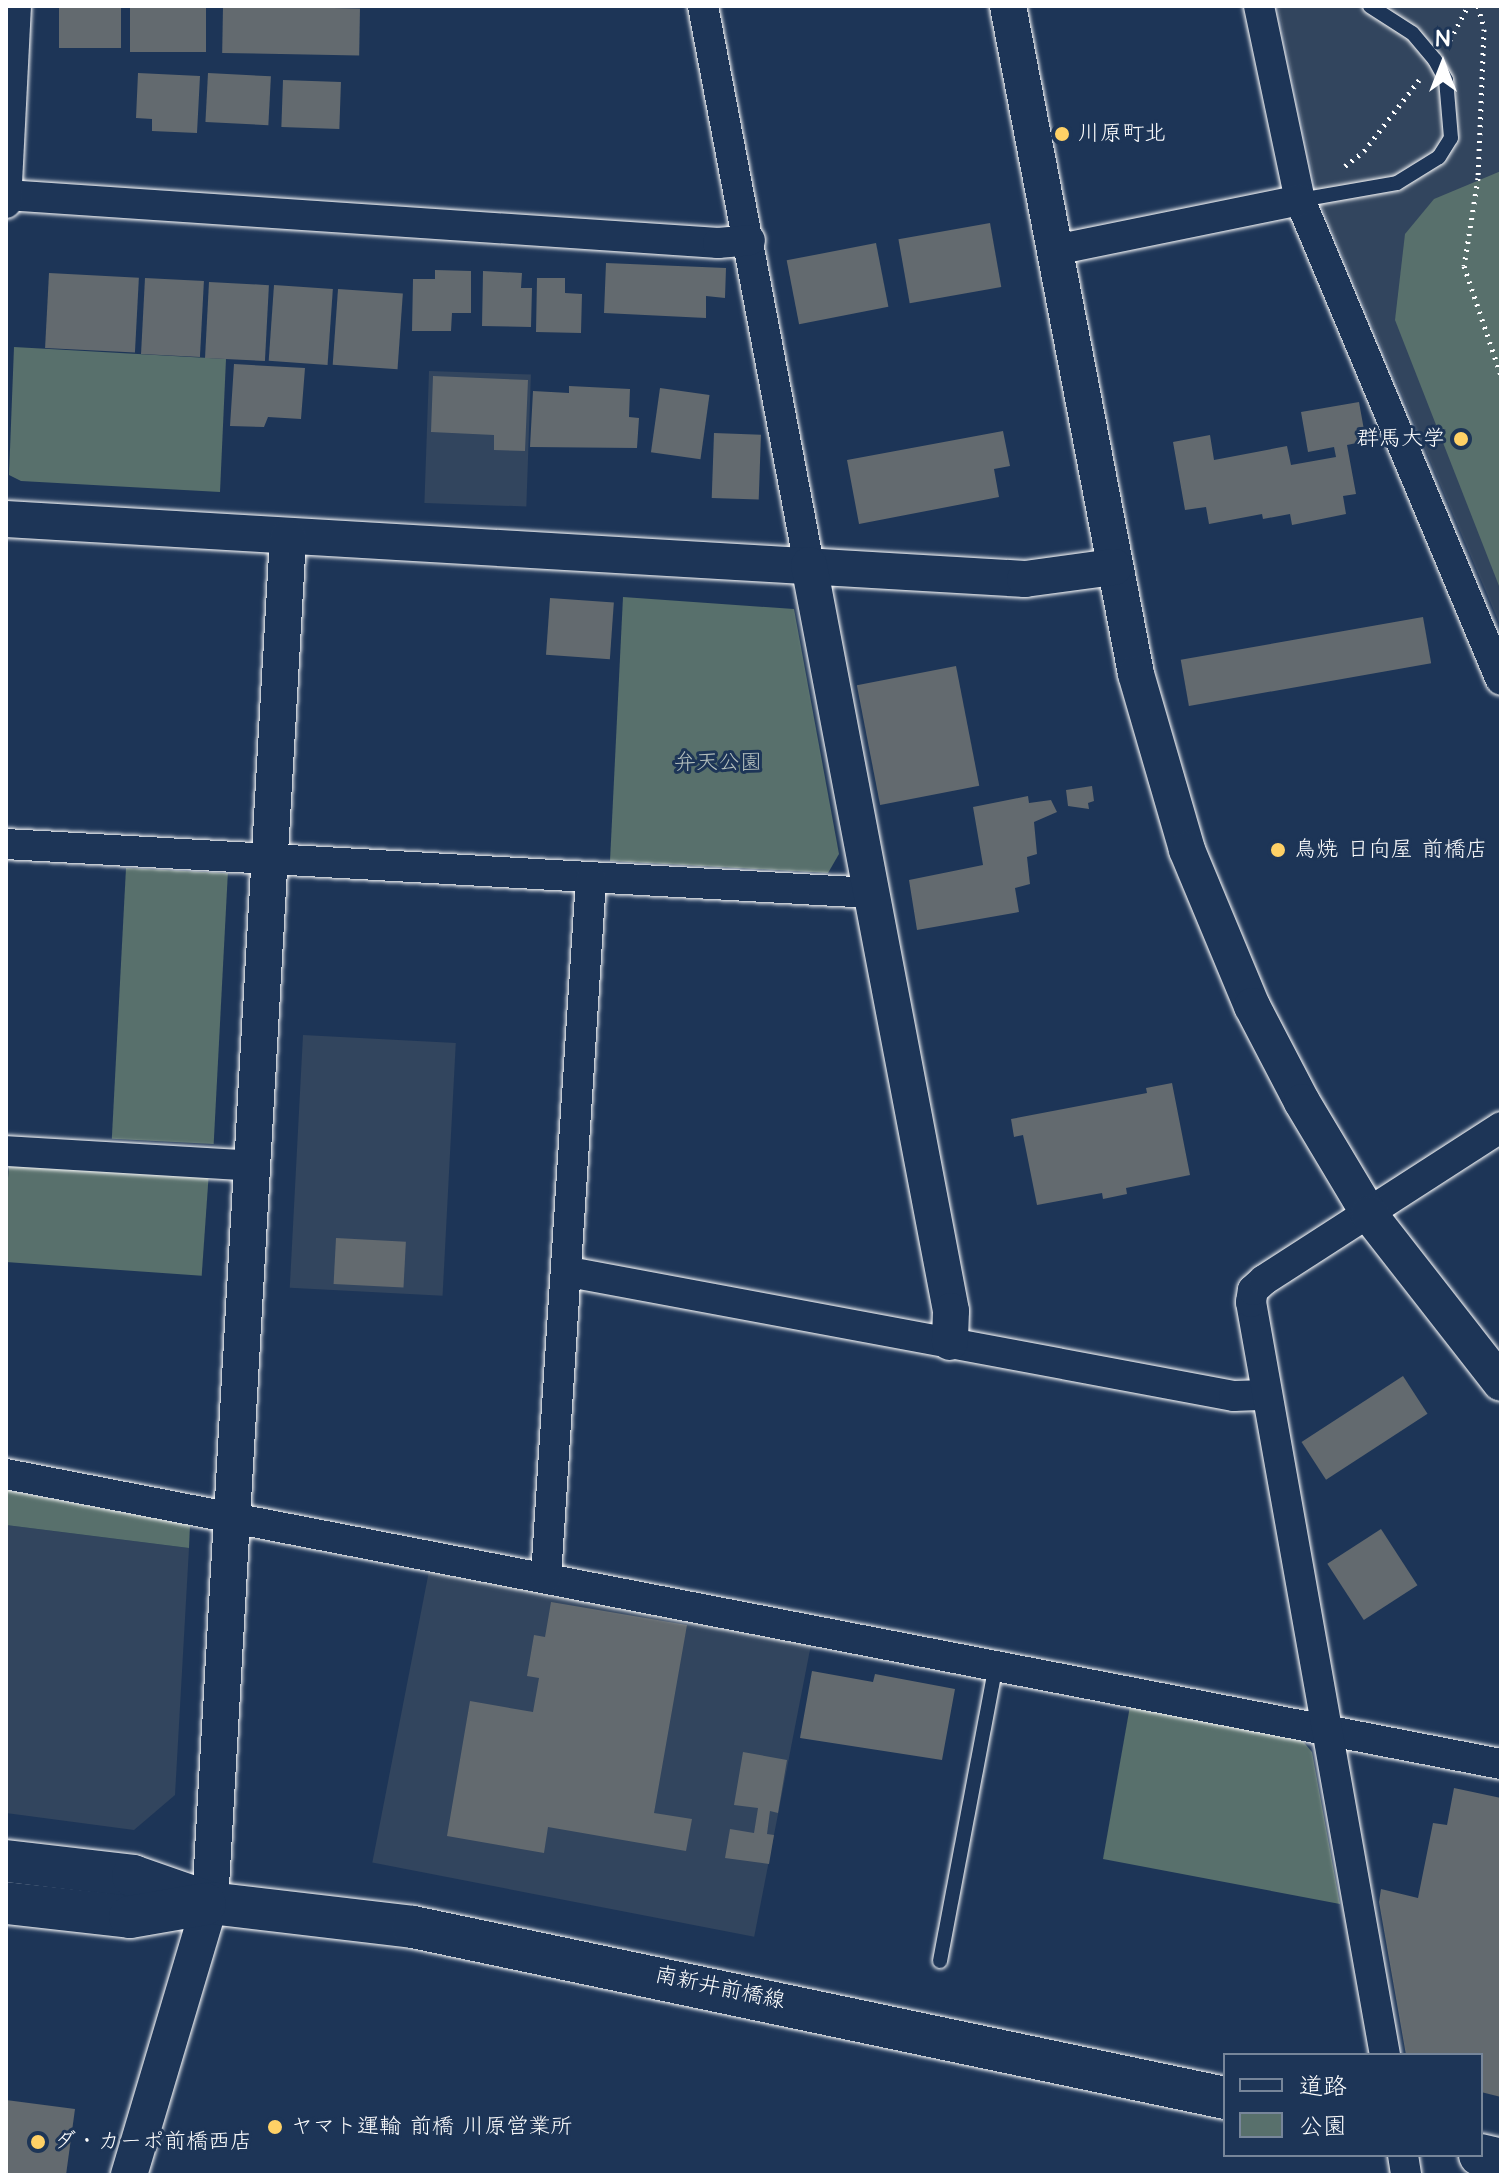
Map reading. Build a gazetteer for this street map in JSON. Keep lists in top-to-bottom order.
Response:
{
  "streets": {
    "main road": ["南新井前橋線"]
  },
  "parks": ["弁天公園"],
  "places": [
    "川原町北",
    "群馬大学",
    "鳥焼 日向屋 前橋店",
    "ヤマト運輸 前橋 川原営業所",
    "ダ・カーポ前橋西店"
  ],
  "legend": ["道路", "公園"],
  "north": "top"
}
